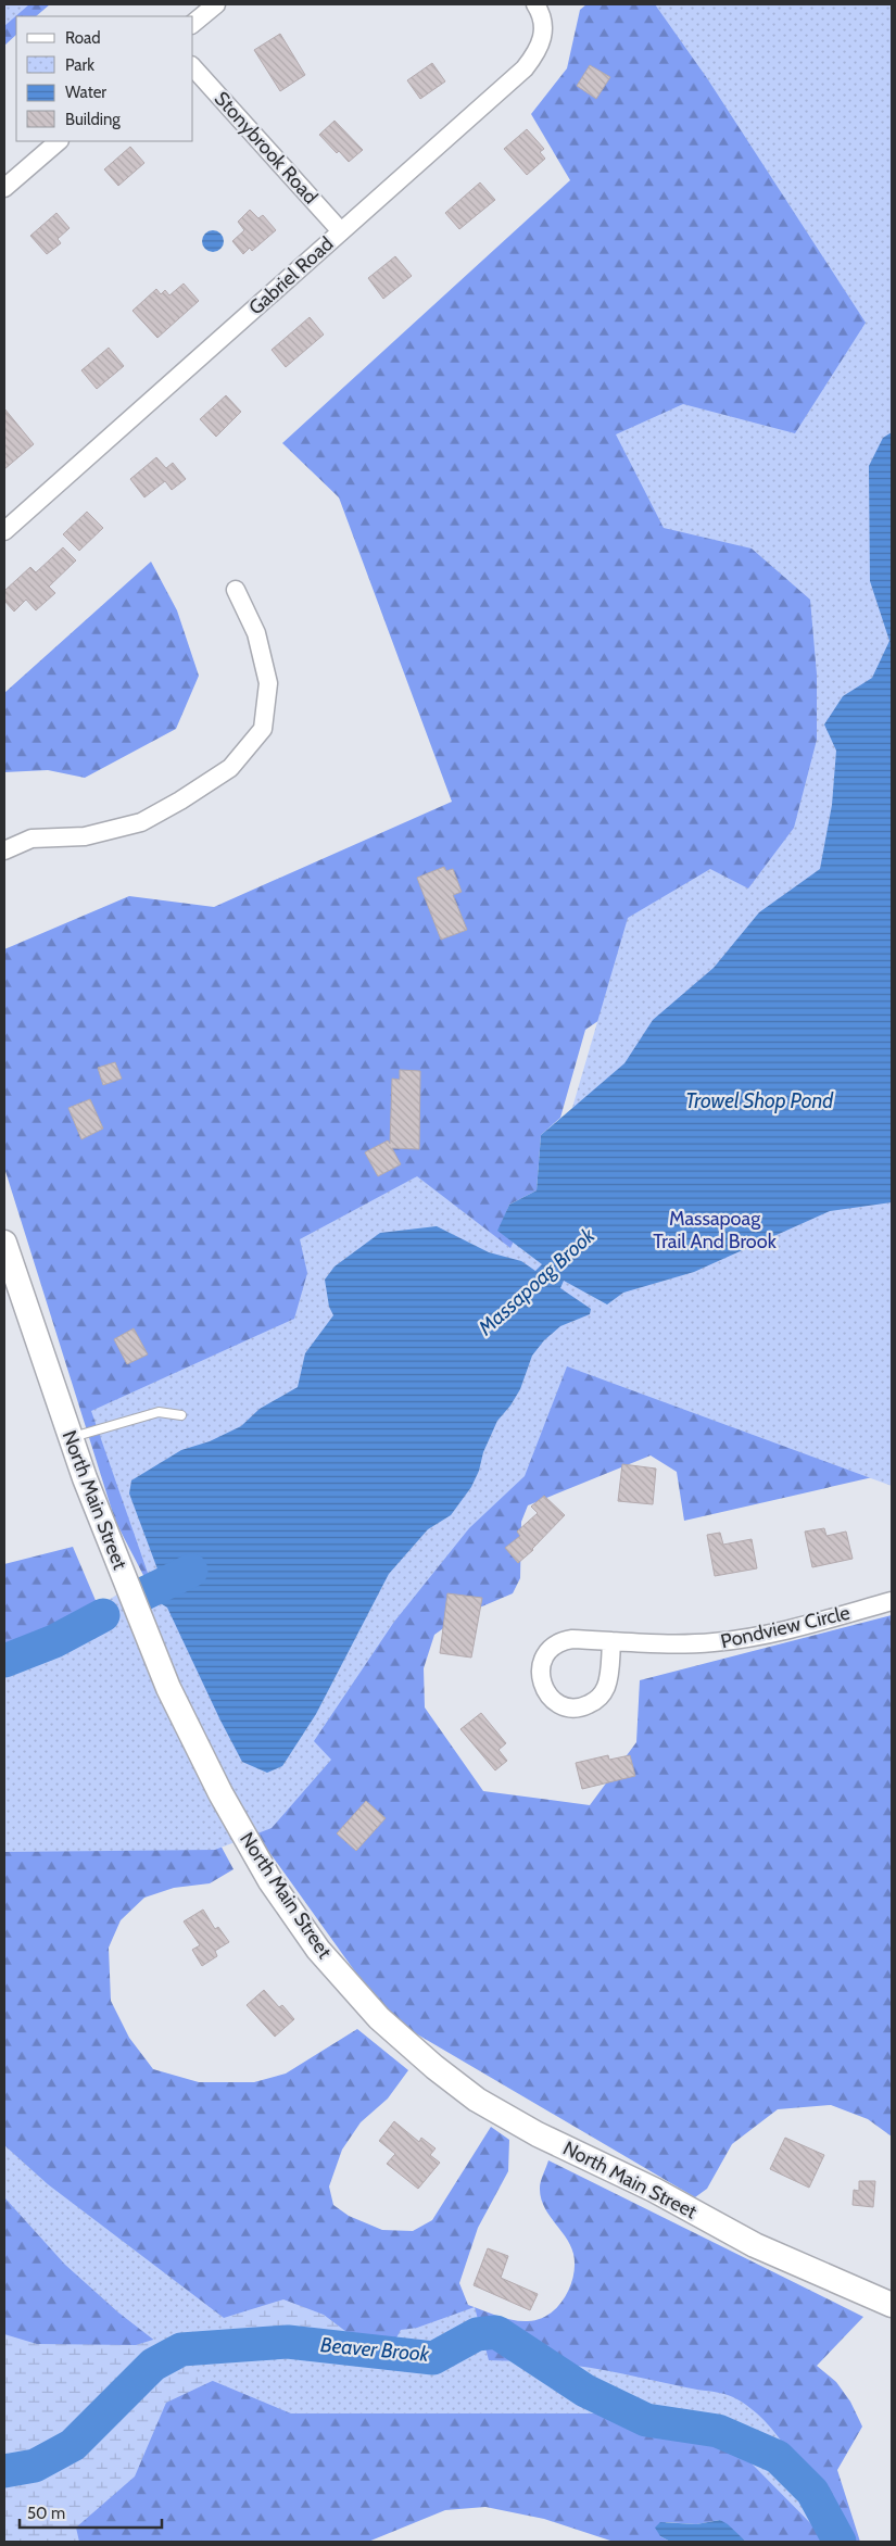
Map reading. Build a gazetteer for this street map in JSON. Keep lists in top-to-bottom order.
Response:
{
  "streets": {
    "main road": ["North Main Street"],
    "street": ["Stonybrook Road", "Gabriel Road", "Pondview Circle"]
  },
  "crossings": [
    ["Stonybrook Road", "Gabriel Road"]
  ],
  "water": ["Trowel Shop Pond", "Massapoag Brook", "Beaver Brook"],
  "parks": ["Massapoag Trail And Brook"],
  "legend": [
    "Road",
    "Park",
    "Water",
    "Building"
  ],
  "scale_bar": "50 m"
}
